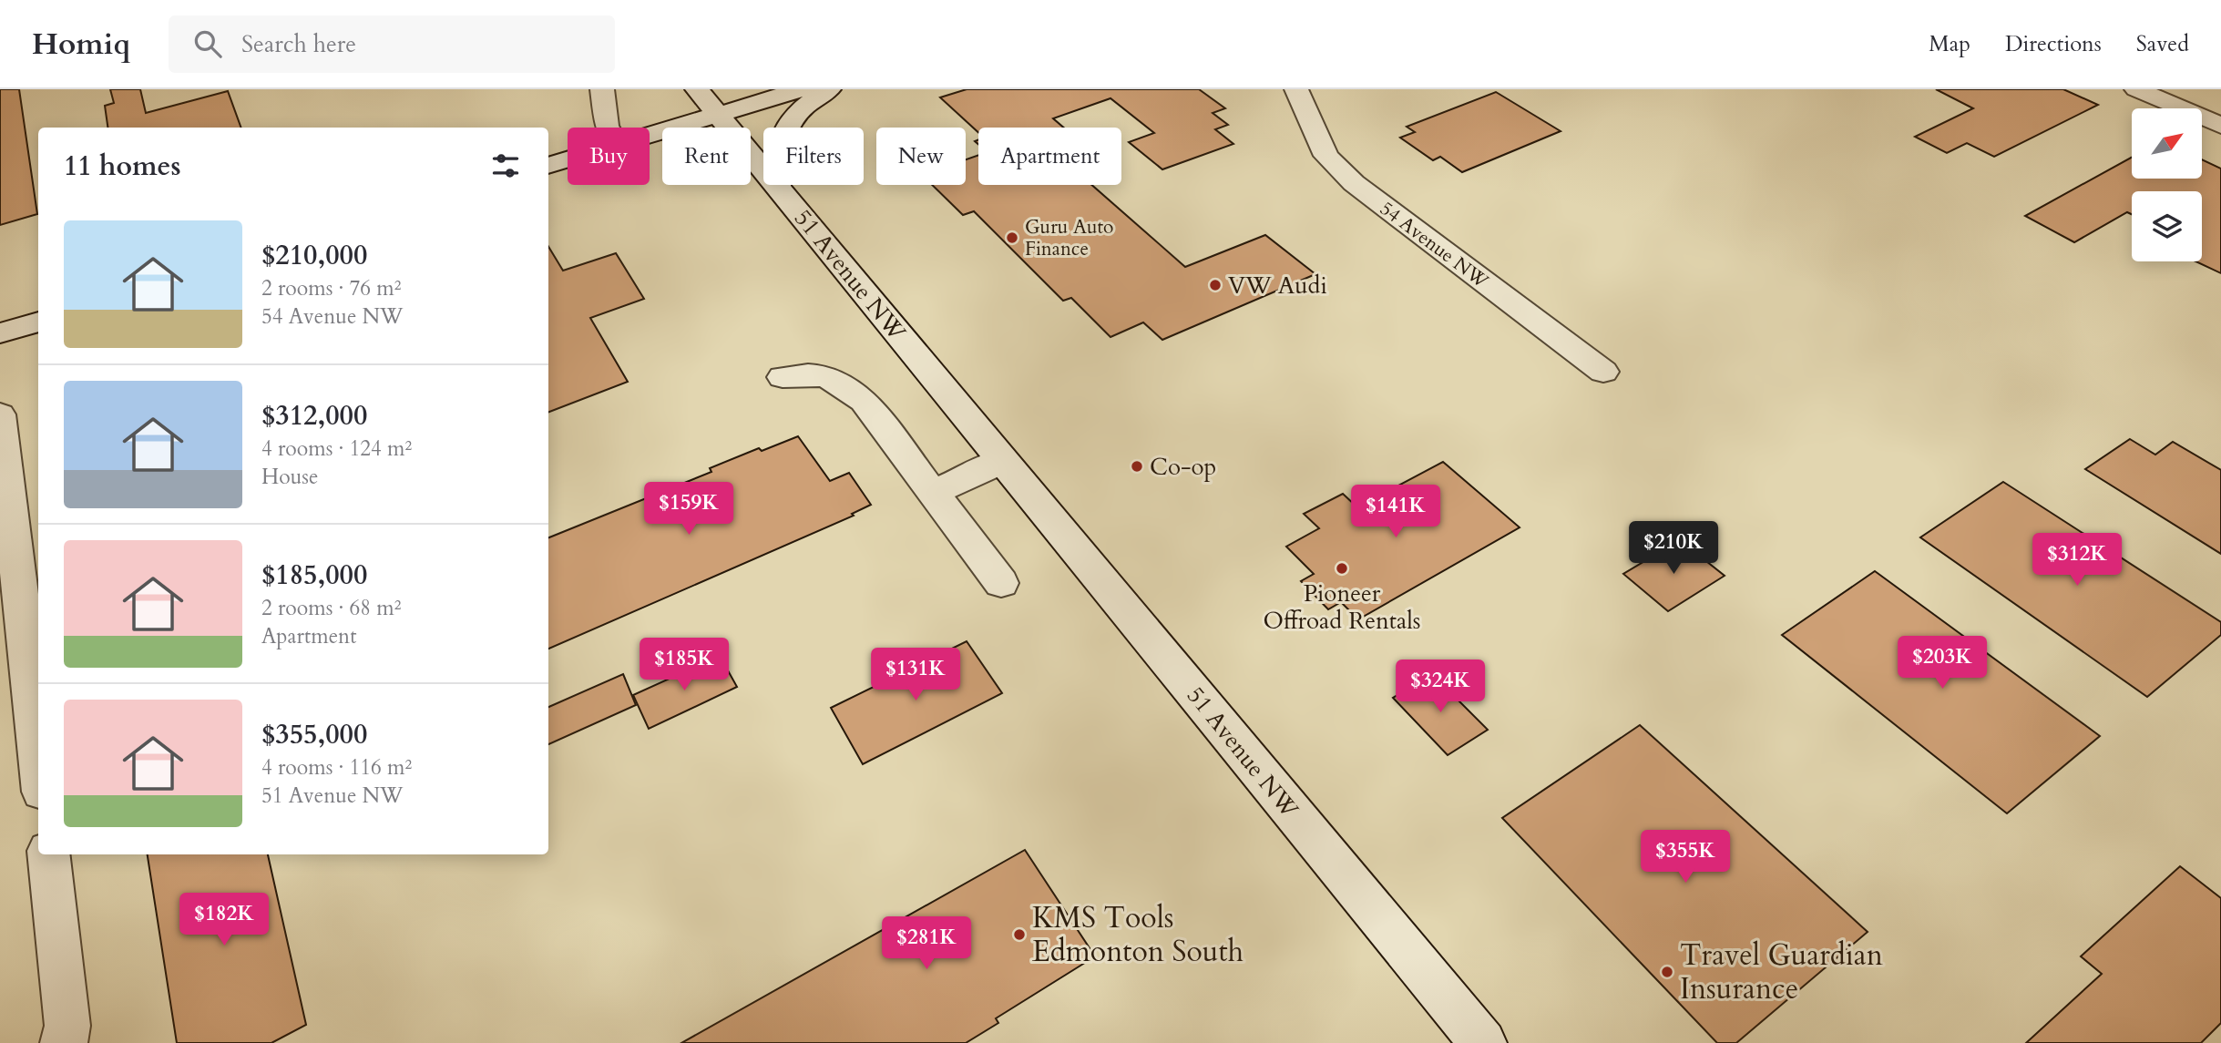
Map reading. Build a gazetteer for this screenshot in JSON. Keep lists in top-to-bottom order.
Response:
{
  "streets": {
    "street": ["54 Avenue NW", "51 Avenue NW"]
  },
  "places": [
    "Guru Auto Finance",
    "VW Audi",
    "Co-op",
    "Pioneer Offroad Rentals",
    "KMS Tools Edmonton South",
    "Travel Guardian Insurance"
  ],
  "north": "top right",
  "page": {
    "header": "Homiq",
    "search": "Search here",
    "nav": ["Map", "Directions", "Saved"],
    "chip": [
      "Buy",
      "Rent",
      "Filters",
      "New",
      "Apartment"
    ],
    "heading": "11 homes",
    "list": [
      {
        "name": "$210,000",
        "note": "2 rooms · 76 m² · 54 Avenue NW"
      },
      {
        "name": "$312,000",
        "note": "4 rooms · 124 m² · House"
      },
      {
        "name": "$185,000",
        "note": "2 rooms · 68 m² · Apartment"
      },
      {
        "name": "$355,000",
        "note": "4 rooms · 116 m² · 51 Avenue NW"
      }
    ],
    "price": [
      "$159K",
      "$141K",
      "$210K",
      "$312K",
      "$203K",
      "$185K",
      "$131K",
      "$324K",
      "$355K",
      "$182K",
      "$281K"
    ]
  }
}
